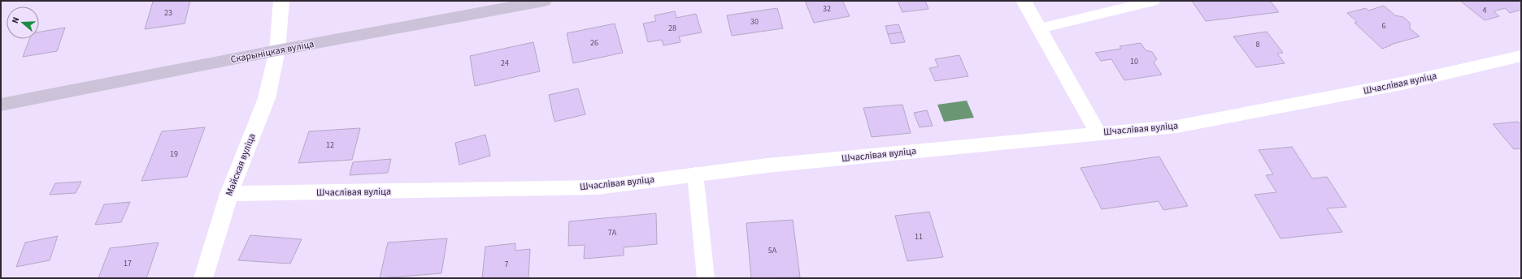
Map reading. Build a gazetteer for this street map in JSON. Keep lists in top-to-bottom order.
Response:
{
  "streets": {
    "street": ["Скарыніцкая вуліца", "Шчаслівая вуліца", "Майская вуліца"]
  },
  "crossings": [
    ["Скарыніцкая вуліца", "Майская вуліца"],
    ["Шчаслівая вуліца", "Майская вуліца"]
  ],
  "house_numbers": [
    "32",
    "4",
    "23",
    "30",
    "6",
    "28",
    "26",
    "8",
    "10",
    "24",
    "12",
    "19",
    "7А",
    "11",
    "5А",
    "17",
    "7"
  ],
  "north": "left"
}
